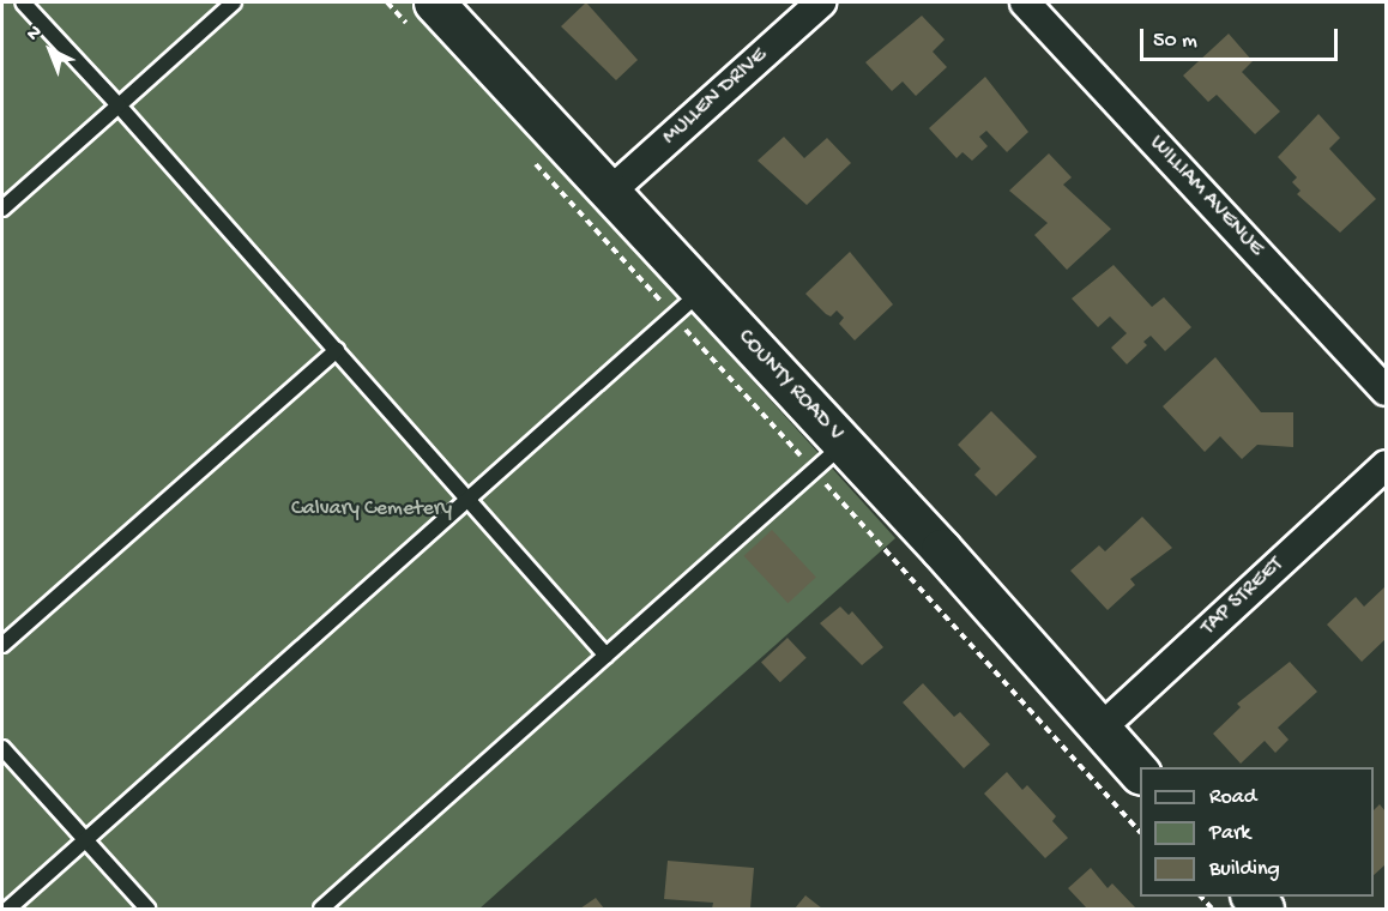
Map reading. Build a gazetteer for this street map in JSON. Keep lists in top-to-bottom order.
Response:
{
  "streets": {
    "main road": ["COUNTY ROAD V"],
    "street": ["MULLEN DRIVE", "WILLIAM AVENUE", "TAP STREET"]
  },
  "crossings": [
    ["MULLEN DRIVE", "COUNTY ROAD V"],
    ["COUNTY ROAD V", "TAP STREET"]
  ],
  "parks": ["Calvary Cemetery"],
  "legend": ["Road", "Park", "Building"],
  "scale_bar": "50 m",
  "north": "top left"
}
